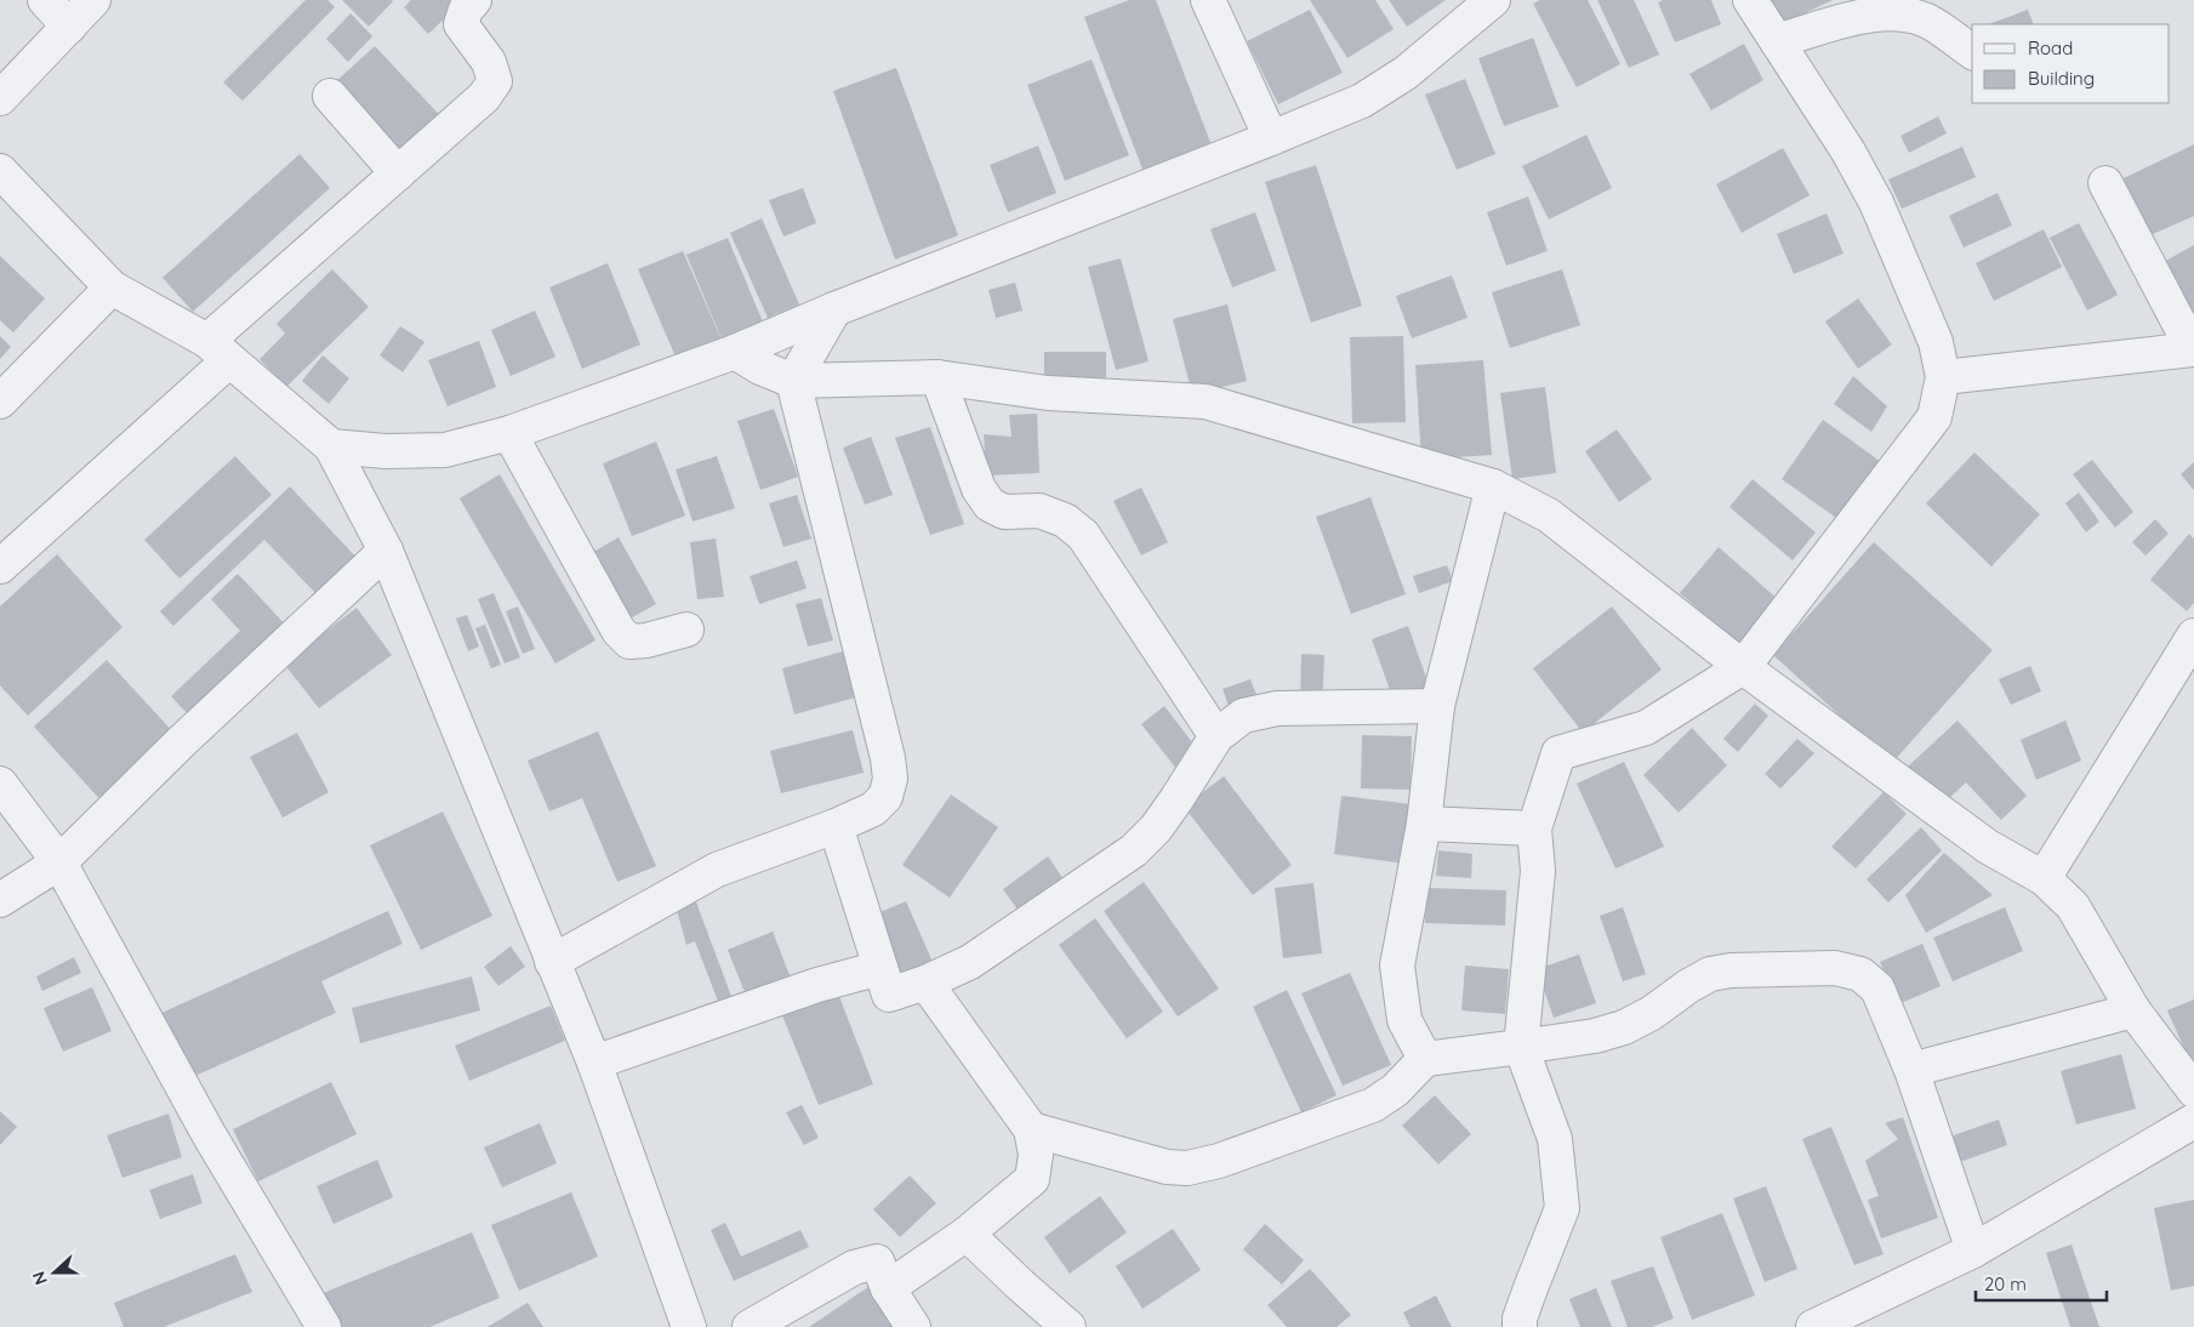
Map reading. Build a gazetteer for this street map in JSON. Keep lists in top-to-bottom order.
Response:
{
  "legend": ["Road", "Building"],
  "scale_bar": "20 m",
  "north": "left"
}
